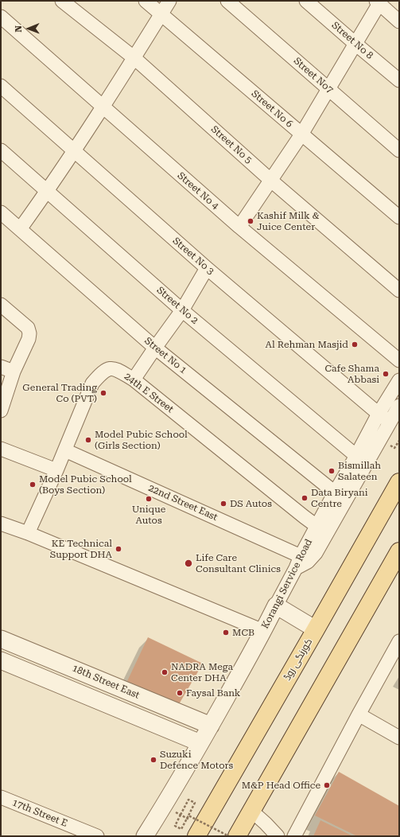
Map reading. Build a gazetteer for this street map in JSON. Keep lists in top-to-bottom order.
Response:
{
  "streets": {
    "main road": ["کورنگی روڈ"],
    "street": [
      "Street No 8",
      "Street No7",
      "Street No 6",
      "Street No 5",
      "Street No 4",
      "Street No 3",
      "Street No 2",
      "Street No 1",
      "24th E Street",
      "22nd Street East",
      "Korangi Service Road",
      "18th Street East",
      "17th Street E"
    ]
  },
  "crossings": [
    ["Street No 3", "Korangi Service Road"],
    ["Street No 2", "Korangi Service Road"],
    ["Street No 1", "Korangi Service Road"],
    ["24th E Street", "22nd Street East"],
    ["24th E Street", "Korangi Service Road"],
    ["22nd Street East", "Korangi Service Road"],
    ["Korangi Service Road", "18th Street East"]
  ],
  "places": [
    "Kashif Milk & Juice Center",
    "Al Rehman Masjid",
    "Cafe Shama Abbasi",
    "General Trading Co (PVT)",
    "Model Pubic School (Girls Section)",
    "Bismillah Salateen",
    "Model Pubic School (Boys Section)",
    "Data Biryani Centre",
    "Unique Autos",
    "DS Autos",
    "KE Technical Support DHA",
    "Life Care Consultant Clinics",
    "MCB",
    "NADRA Mega Center DHA",
    "Faysal Bank",
    "Suzuki Defence Motors",
    "M&P Head Office"
  ],
  "north": "left"
}
